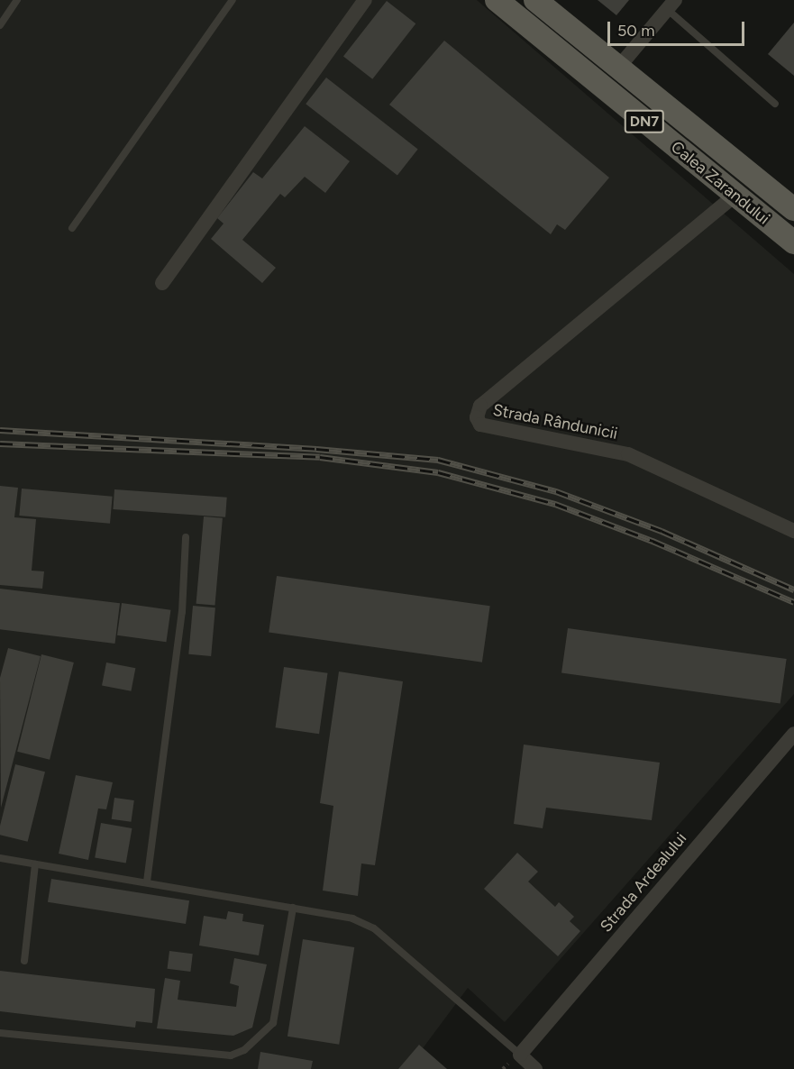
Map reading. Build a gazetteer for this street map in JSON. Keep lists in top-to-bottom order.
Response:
{
  "streets": {
    "main road": ["DN7", "Calea Zarandului"],
    "street": ["Strada Rândunicii", "Strada Ardealului"]
  },
  "crossings": [
    ["Calea Zarandului", "Strada Rândunicii"]
  ],
  "scale_bar": "50 m"
}
